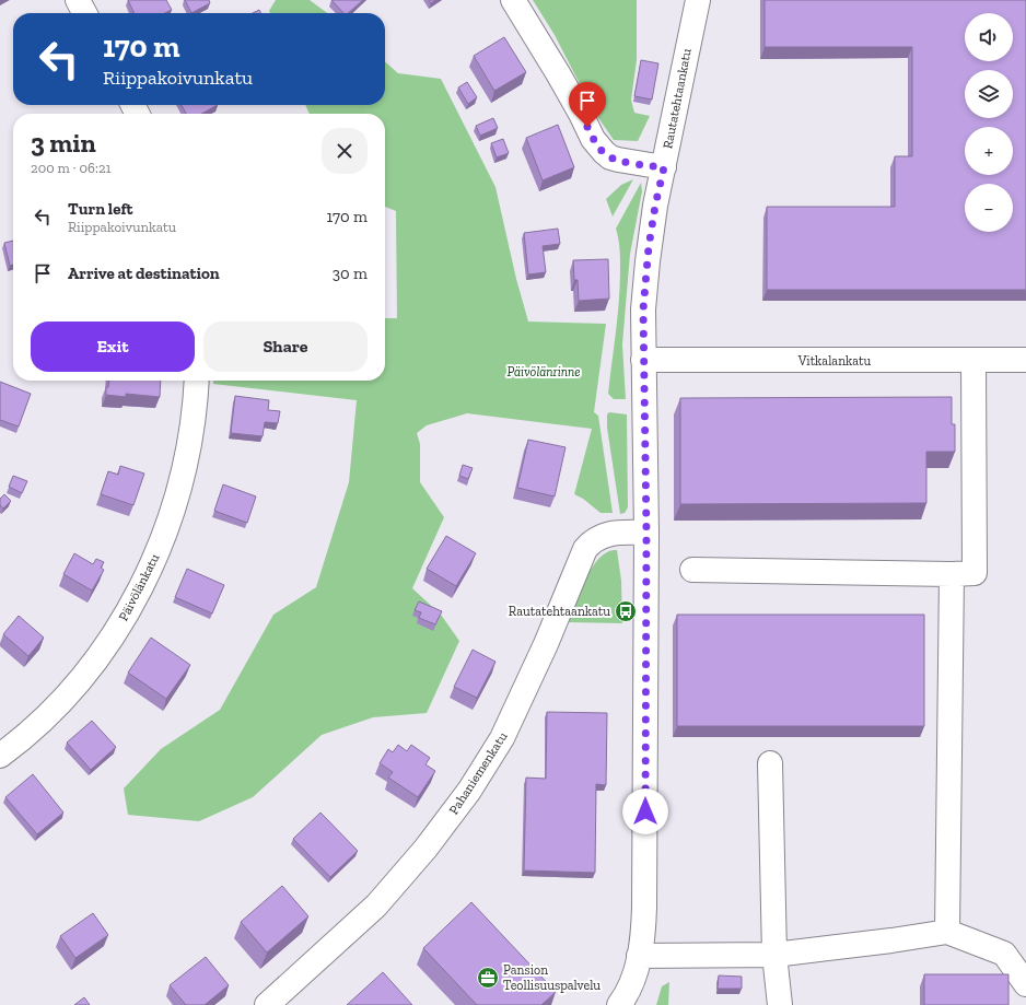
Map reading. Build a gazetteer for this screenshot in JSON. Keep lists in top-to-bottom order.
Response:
{
  "streets": {
    "street": [
      "Rautatehtaankatu",
      "Vitkalankatu",
      "Päivölänkatu",
      "Pahaniemenkatu"
    ]
  },
  "crossings": [
    ["Rautatehtaankatu", "Vitkalankatu"],
    ["Rautatehtaankatu", "Pahaniemenkatu"]
  ],
  "parks": ["Päivölänrinne"],
  "places": {
    "bus stop": ["Rautatehtaankatu"],
    "office": ["Pansion Teollisuuspalvelu"]
  },
  "page": {
    "map_buttons": ["+", "−"],
    "turn": ["170 m", "Riippakoivunkatu"],
    "heading": ["3 min", "200 m · 06:21"],
    "list": [
      {
        "name": "Turn left",
        "note": "Riippakoivunkatu",
        "value": "170 m"
      },
      {
        "name": "Arrive at destination",
        "value": "30 m"
      }
    ],
    "buttons": ["Exit", "Share"]
  }
}
